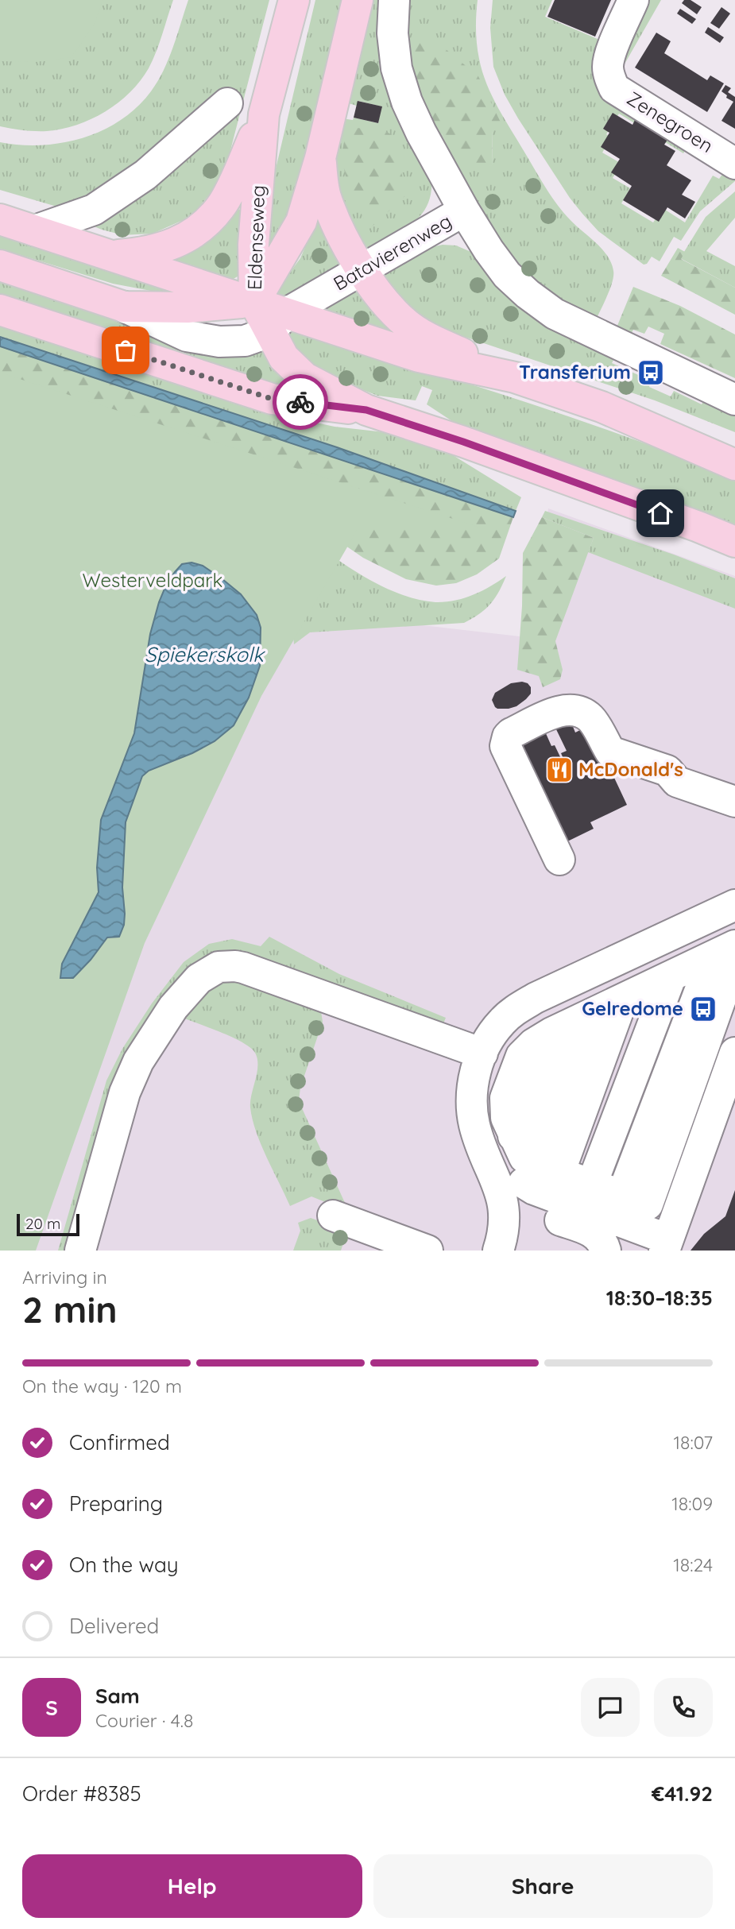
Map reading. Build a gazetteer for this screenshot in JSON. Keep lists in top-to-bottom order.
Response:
{
  "streets": {
    "main road": ["Eldenseweg", "Batavierenweg"],
    "street": ["Zenegroen"]
  },
  "crossings": [
    ["Eldenseweg", "Batavierenweg"]
  ],
  "water": ["Spiekerskolk"],
  "parks": ["Westerveldpark"],
  "places": {
    "bus stop": ["Transferium", "Gelredome"],
    "restaurant": ["McDonald's"]
  },
  "scale_bar": "20 m",
  "page": {
    "scale": "20 m",
    "heading": ["2 min", "Arriving in", "18:30–18:35"],
    "panel": [
      "Sam",
      "Courier · 4.8",
      "Order #8385",
      "€41.92"
    ],
    "bar": "On the way · 120 m",
    "list": [
      ["Confirmed", "18:07"],
      ["Preparing", "18:09"],
      ["On the way", "18:24"],
      "Delivered"
    ],
    "round": "S",
    "buttons": ["Help", "Share"]
  }
}
